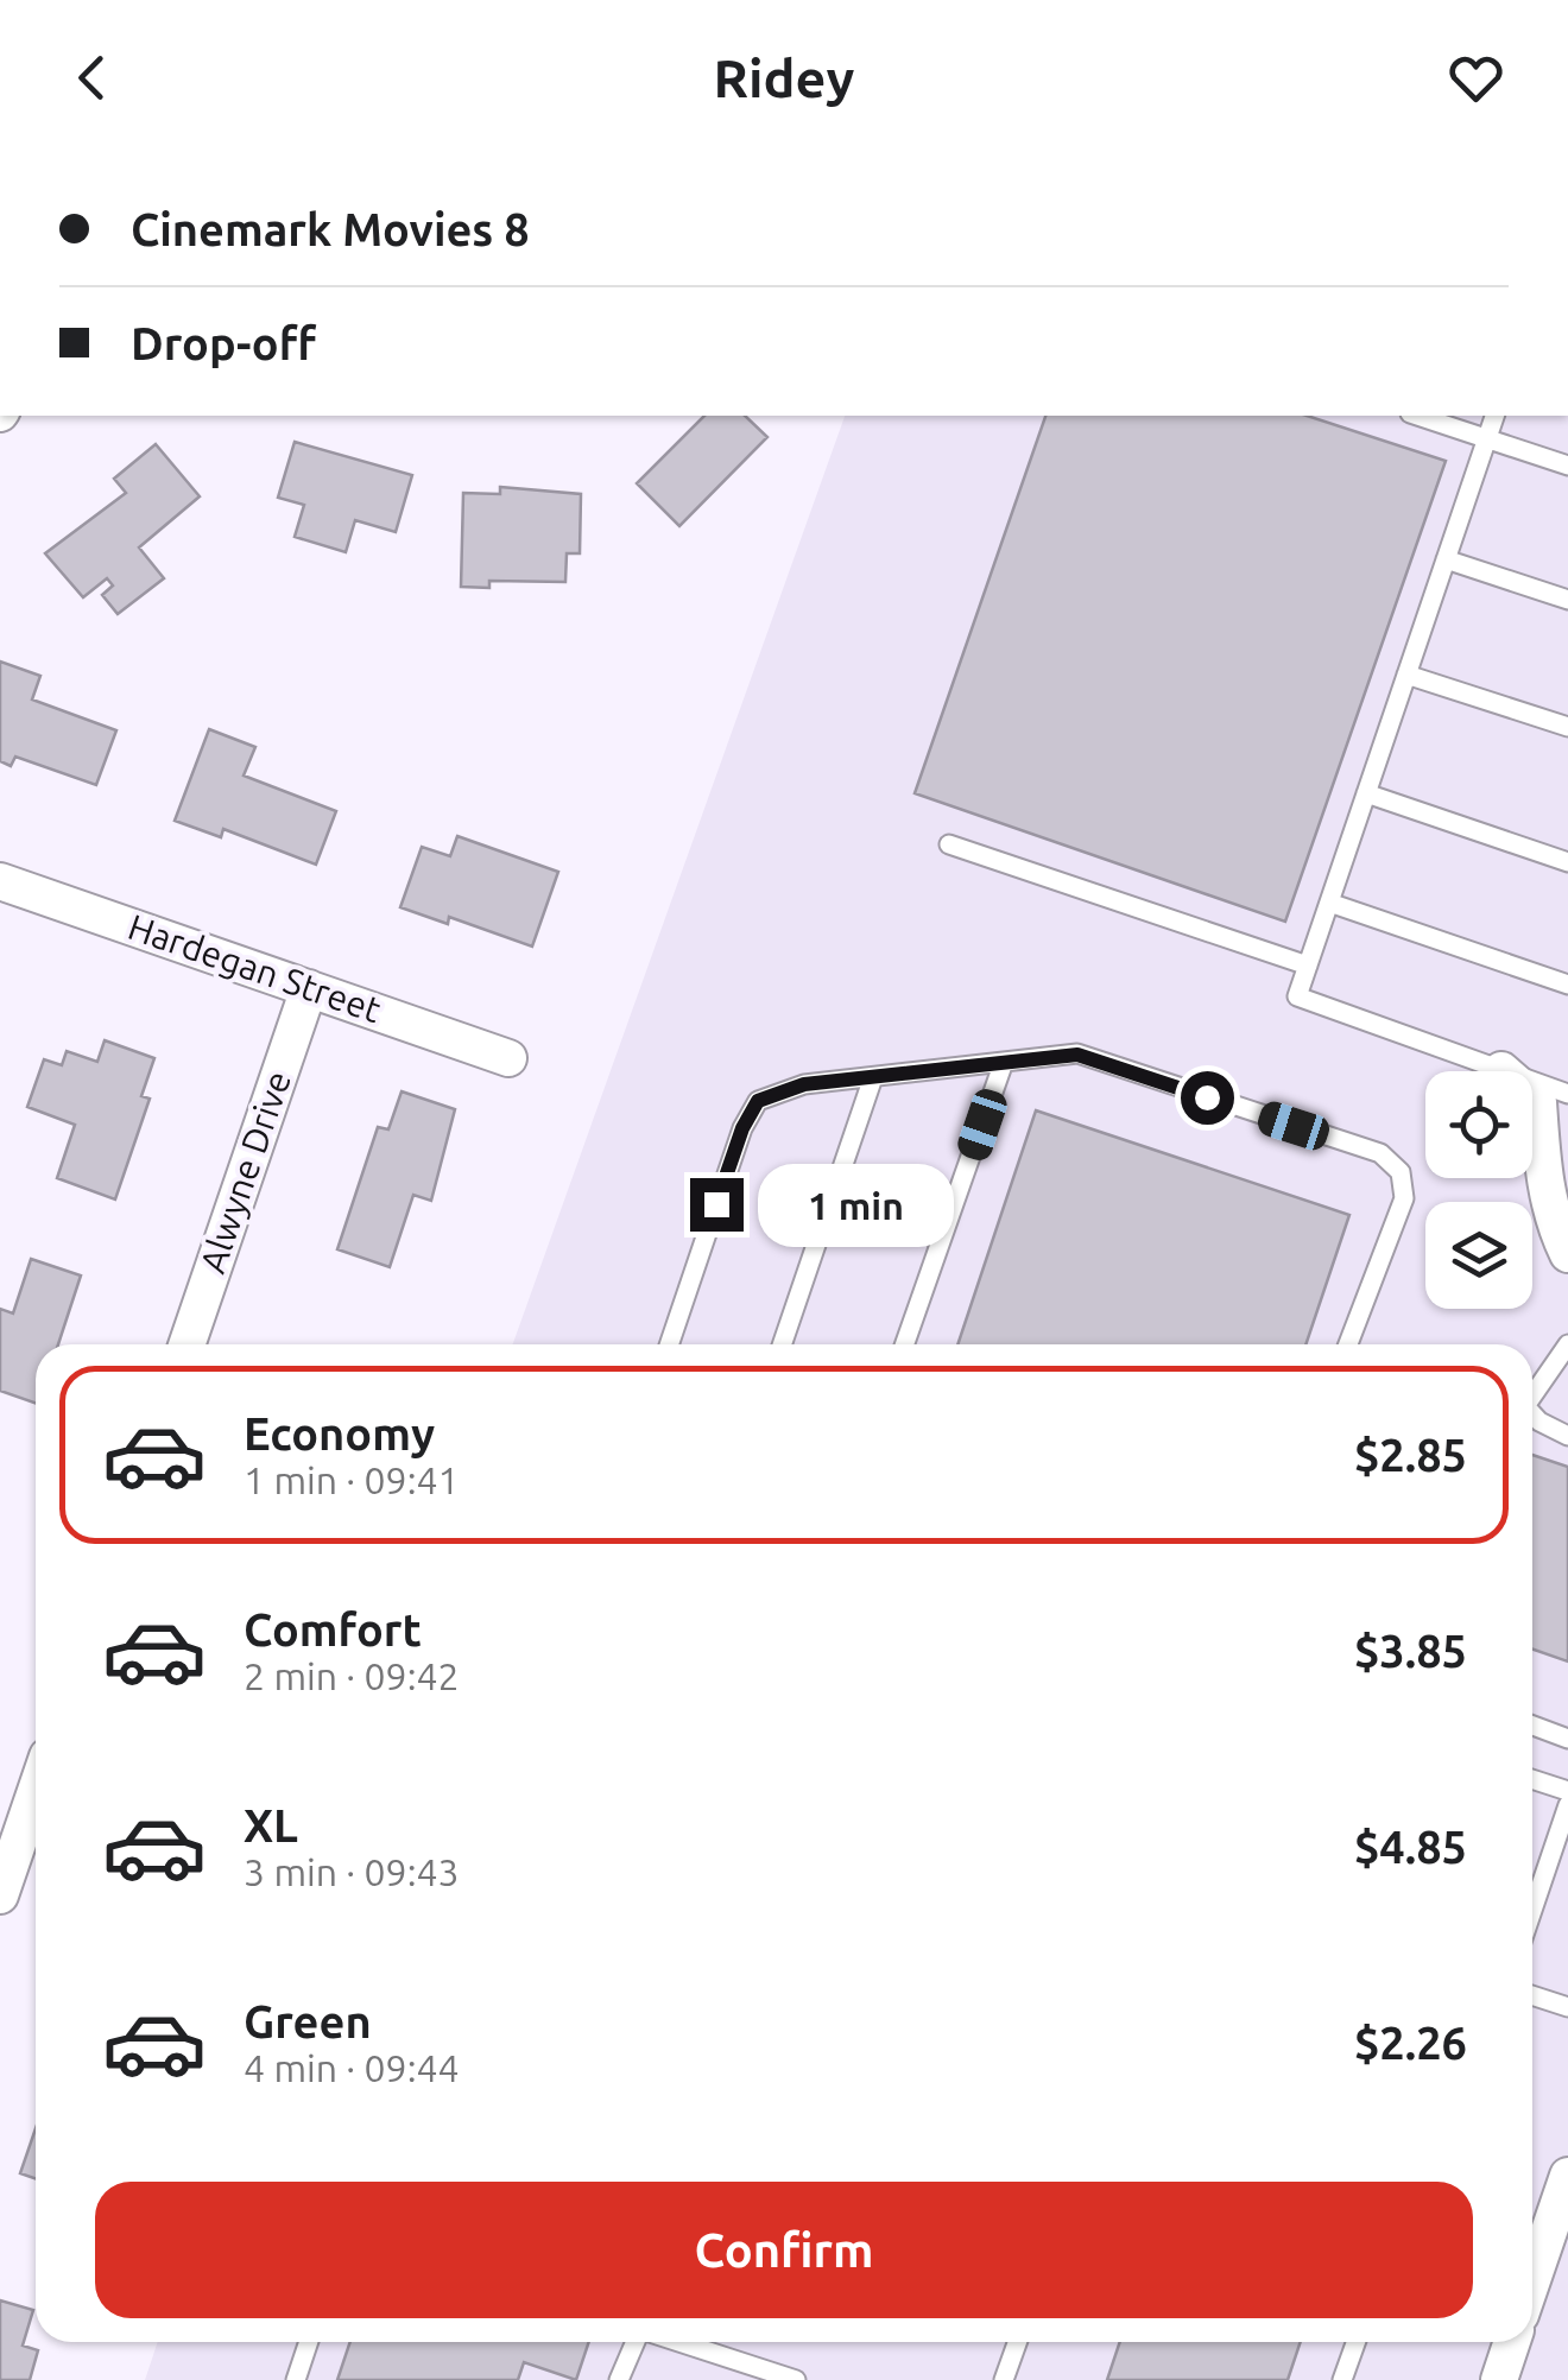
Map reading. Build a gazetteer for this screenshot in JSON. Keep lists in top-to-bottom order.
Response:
{
  "streets": {
    "street": ["Hardegan Street", "Alwyne Drive"]
  },
  "crossings": [
    ["Hardegan Street", "Alwyne Drive"]
  ],
  "page": {
    "header": "Ridey",
    "banner": ["Cinemark Movies 8", "Drop-off"],
    "bubble": "1 min",
    "list": [
      {
        "name": "Economy",
        "note": "1 min · 09:41",
        "value": "$2.85"
      },
      {
        "name": "Comfort",
        "note": "2 min · 09:42",
        "value": "$3.85"
      },
      {
        "name": "XL",
        "note": "3 min · 09:43",
        "value": "$4.85"
      },
      {
        "name": "Green",
        "note": "4 min · 09:44",
        "value": "$2.26"
      }
    ],
    "buttons": "Confirm"
  }
}
